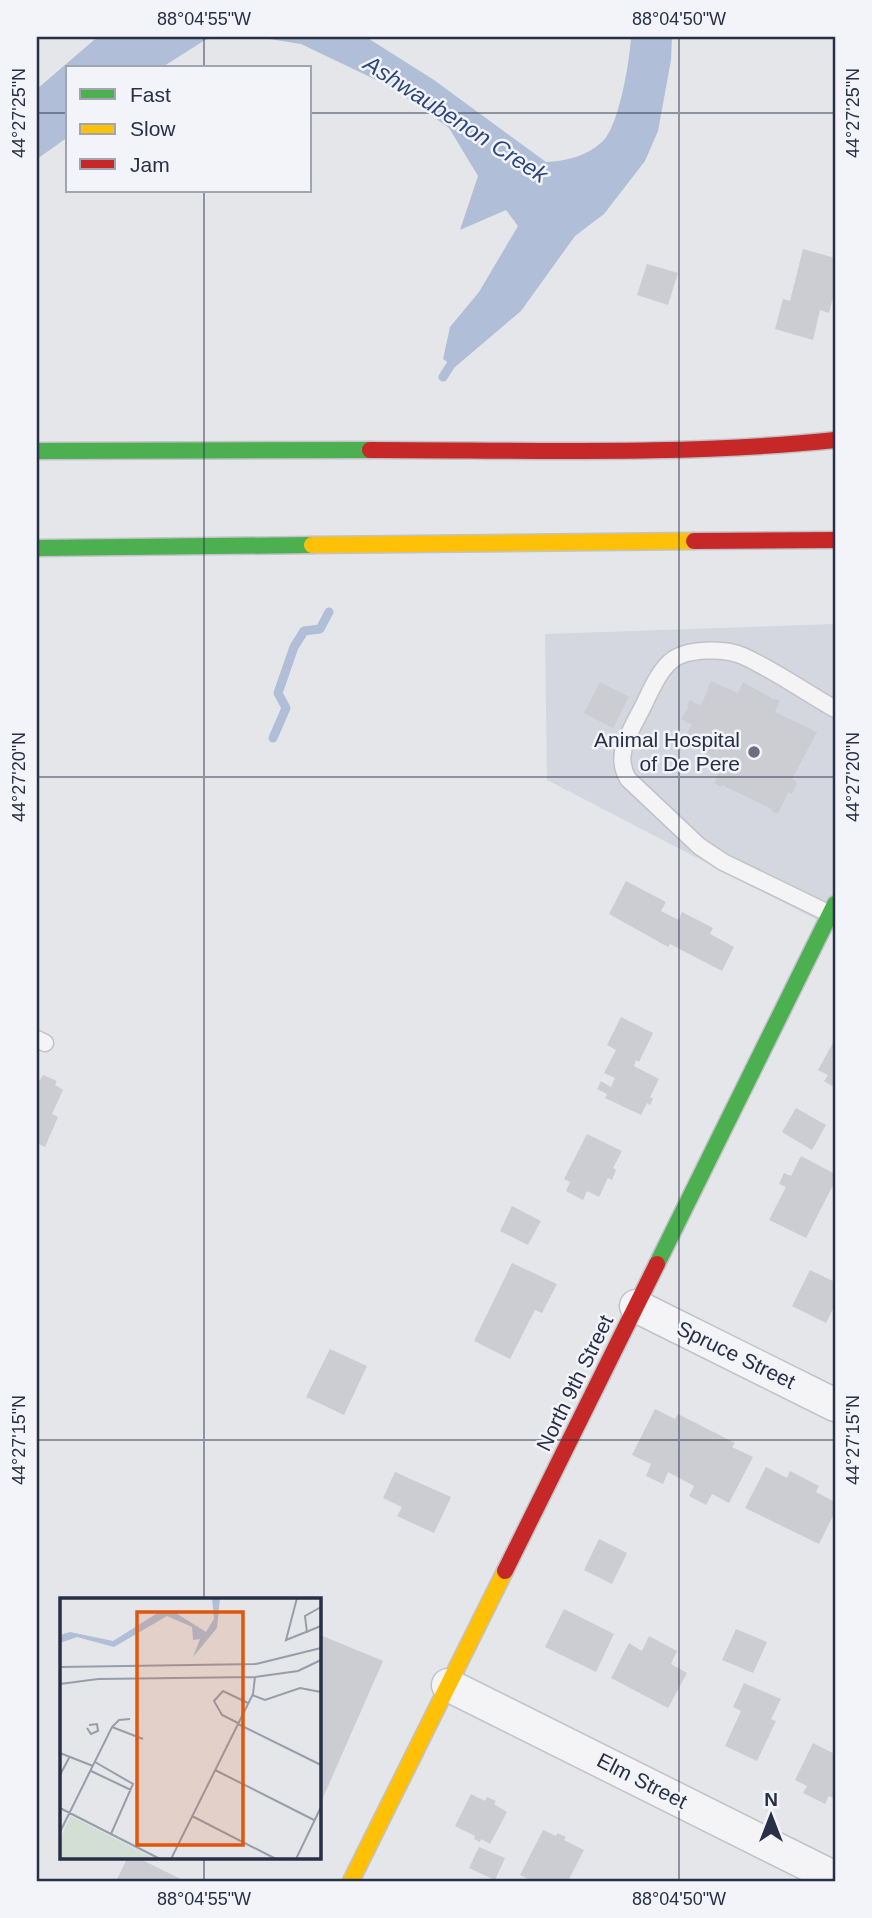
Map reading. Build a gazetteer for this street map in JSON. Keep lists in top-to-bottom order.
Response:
{
  "streets": {
    "main road": ["North 9th Street"],
    "street": ["Spruce Street", "Elm Street"]
  },
  "crossings": [
    ["Spruce Street", "North 9th Street"],
    ["North 9th Street", "Elm Street"]
  ],
  "water": ["Ashwaubenon Creek"],
  "places": ["Animal Hospital of De Pere"],
  "legend": ["Fast", "Slow", "Jam"],
  "north": "top",
  "coordinates": [
    "88°04'55\"W",
    "88°04'50\"W",
    "44°27'25\"N",
    "44°27'20\"N",
    "44°27'15\"N"
  ]
}
